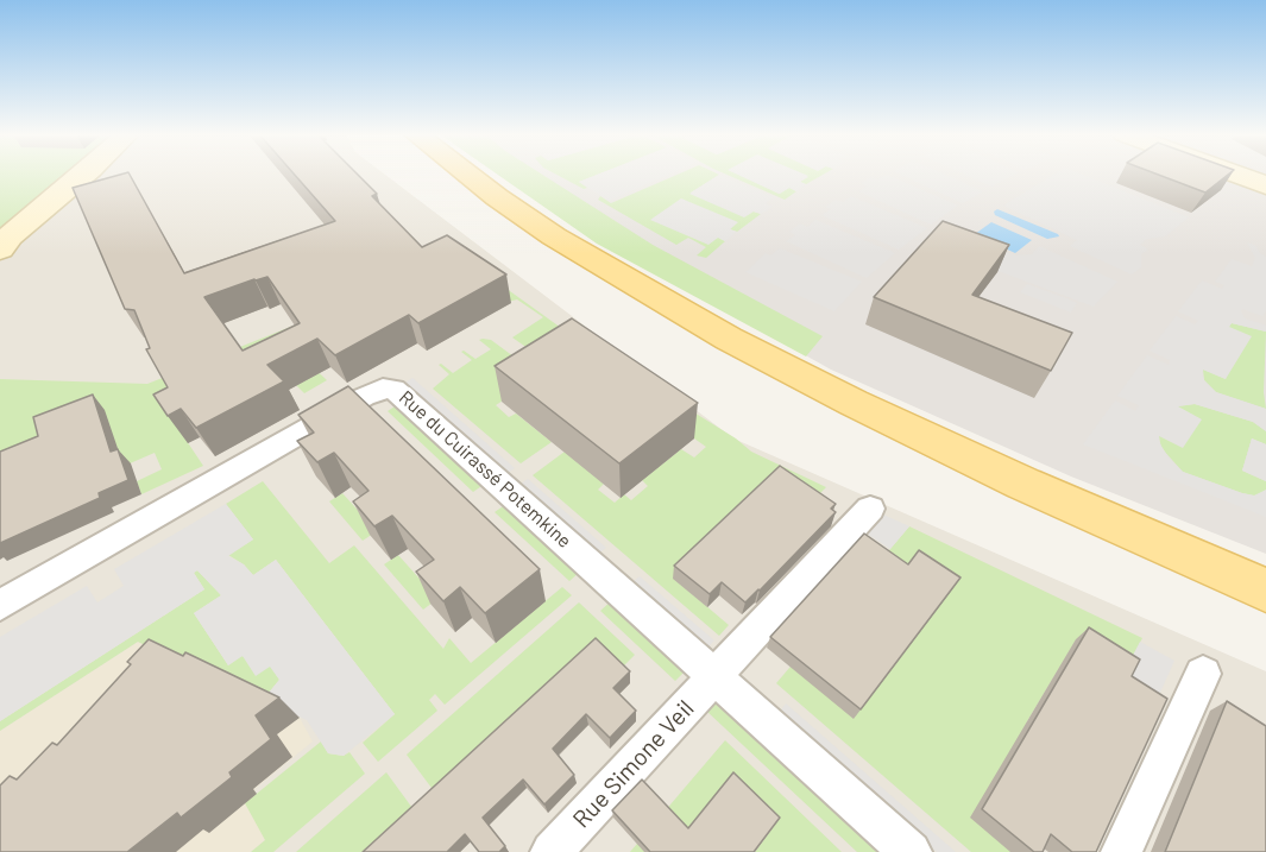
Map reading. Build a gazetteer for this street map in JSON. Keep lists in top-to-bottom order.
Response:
{
  "streets": {
    "street": ["Rue du Cuirassé Potemkine", "Rue Simone Veil"]
  },
  "crossings": [
    ["Rue du Cuirassé Potemkine", "Rue Simone Veil"]
  ]
}
